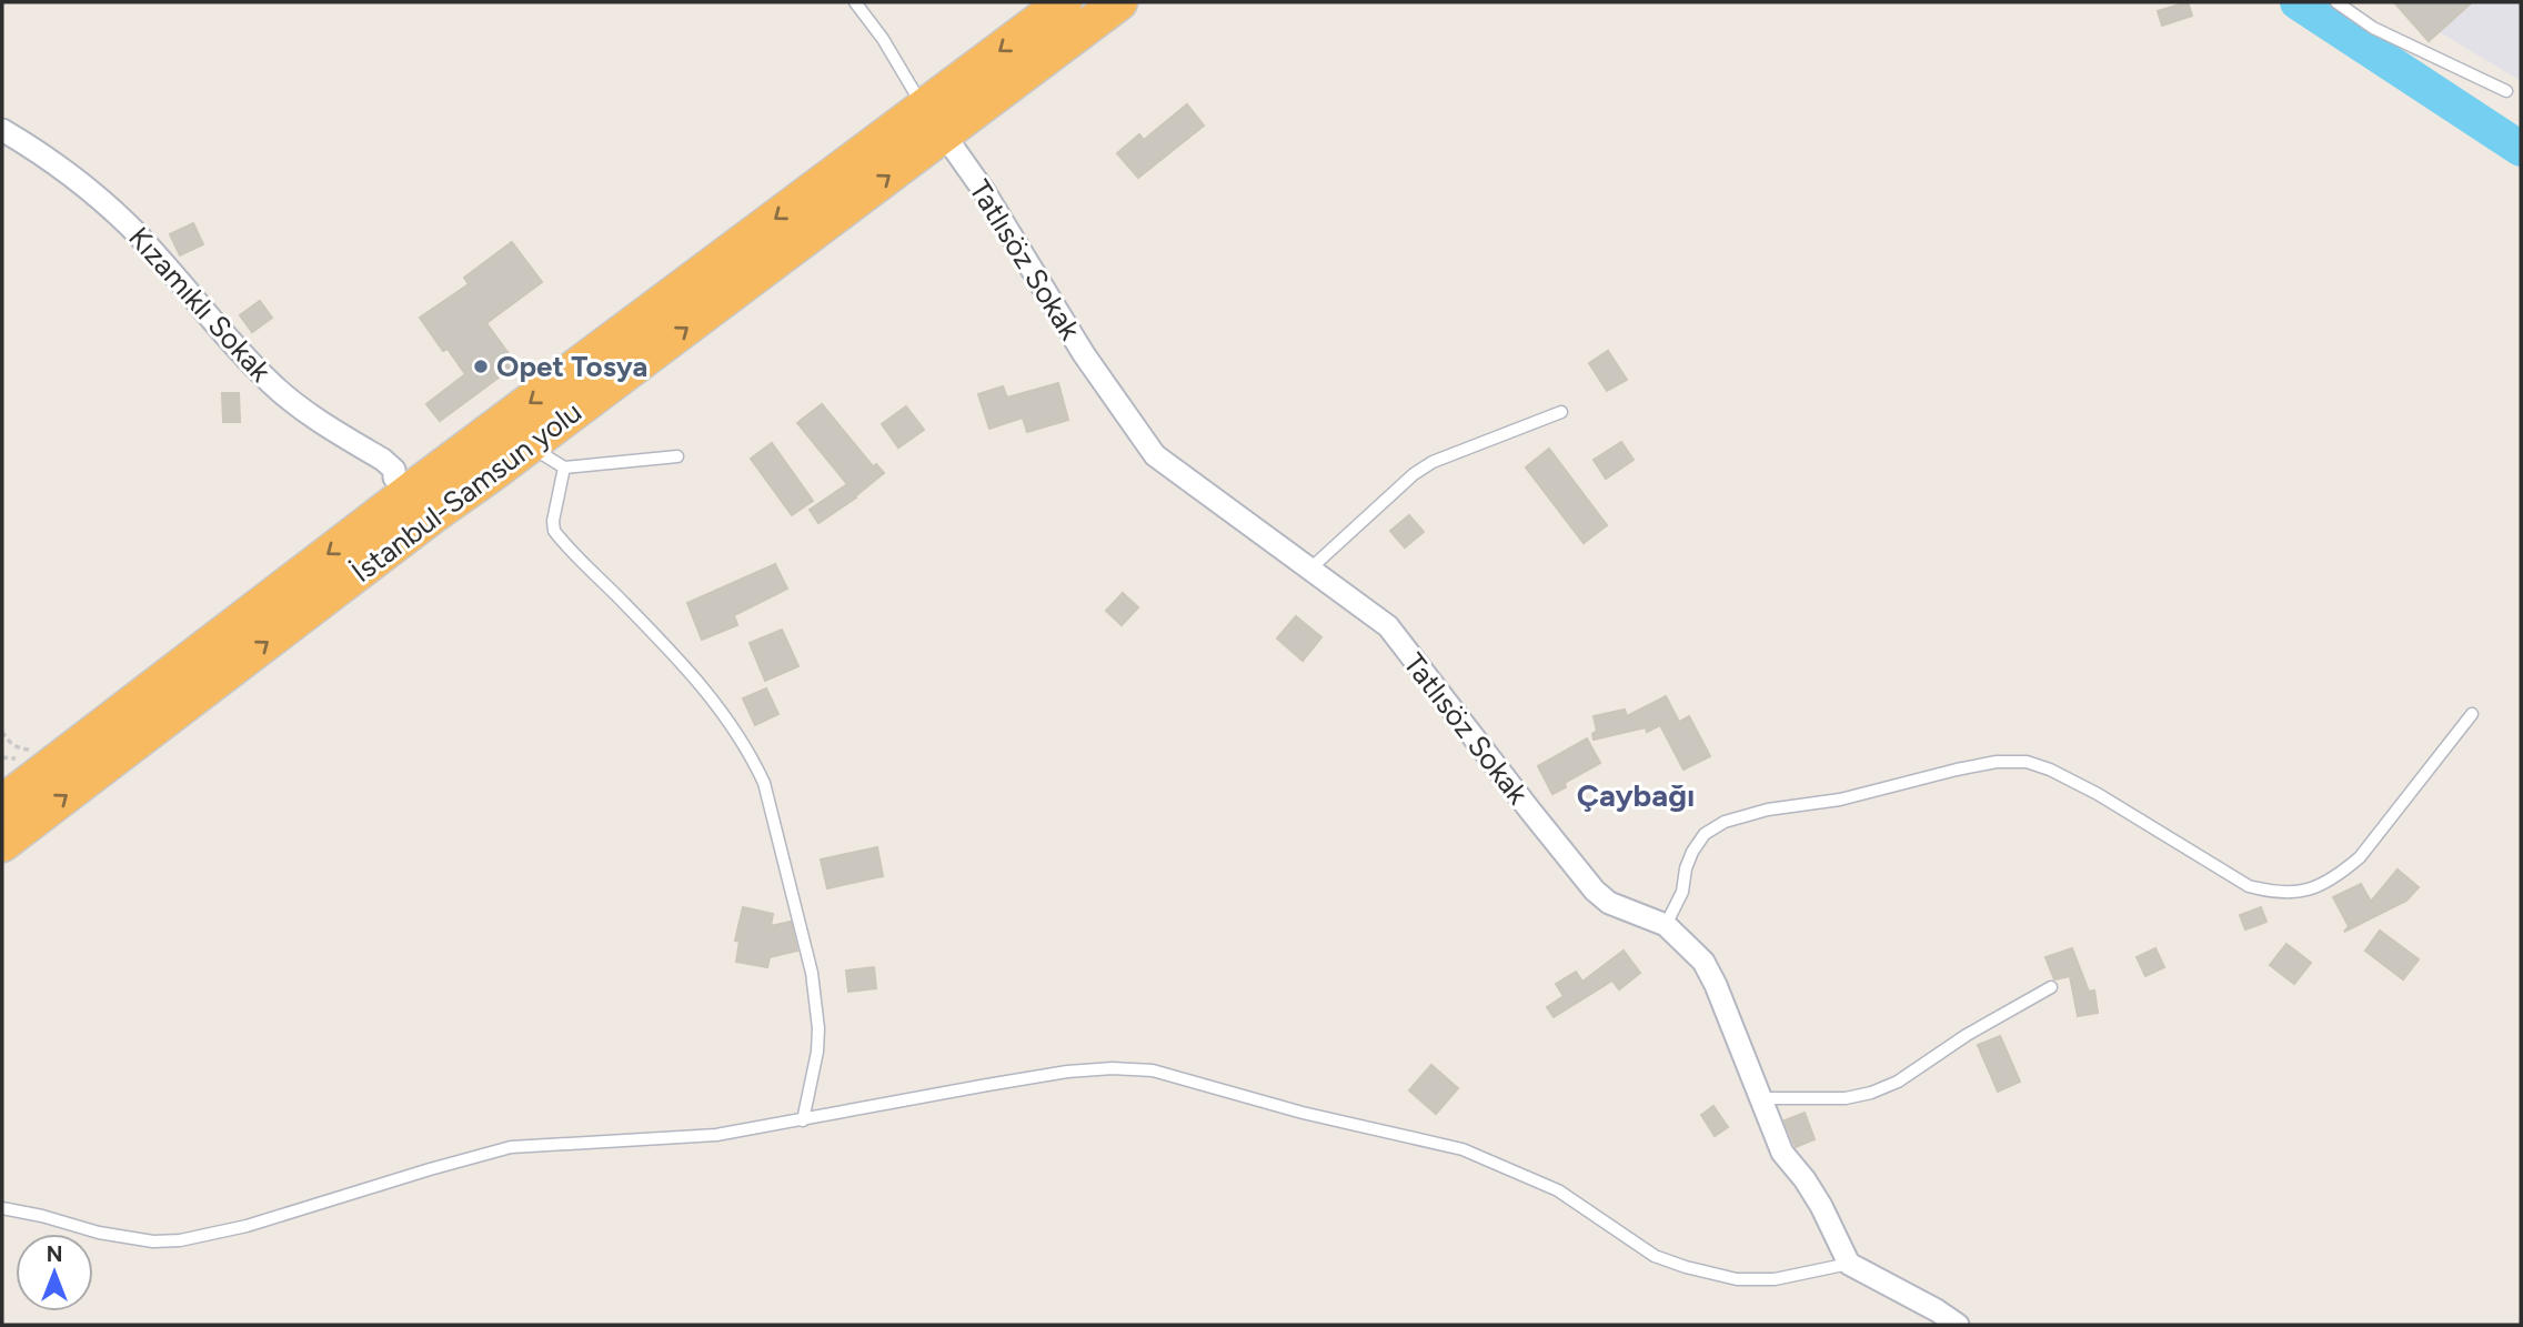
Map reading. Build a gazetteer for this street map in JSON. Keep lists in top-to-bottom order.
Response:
{
  "streets": {
    "highway": ["İstanbul-Samsun yolu"],
    "street": ["Tatlısöz Sokak", "Kızamıklı Sokak"]
  },
  "crossings": [
    ["Tatlısöz Sokak", "İstanbul-Samsun yolu"]
  ],
  "districts": ["Çaybağı"],
  "places": ["Opet Tosya"],
  "north": "top"
}
